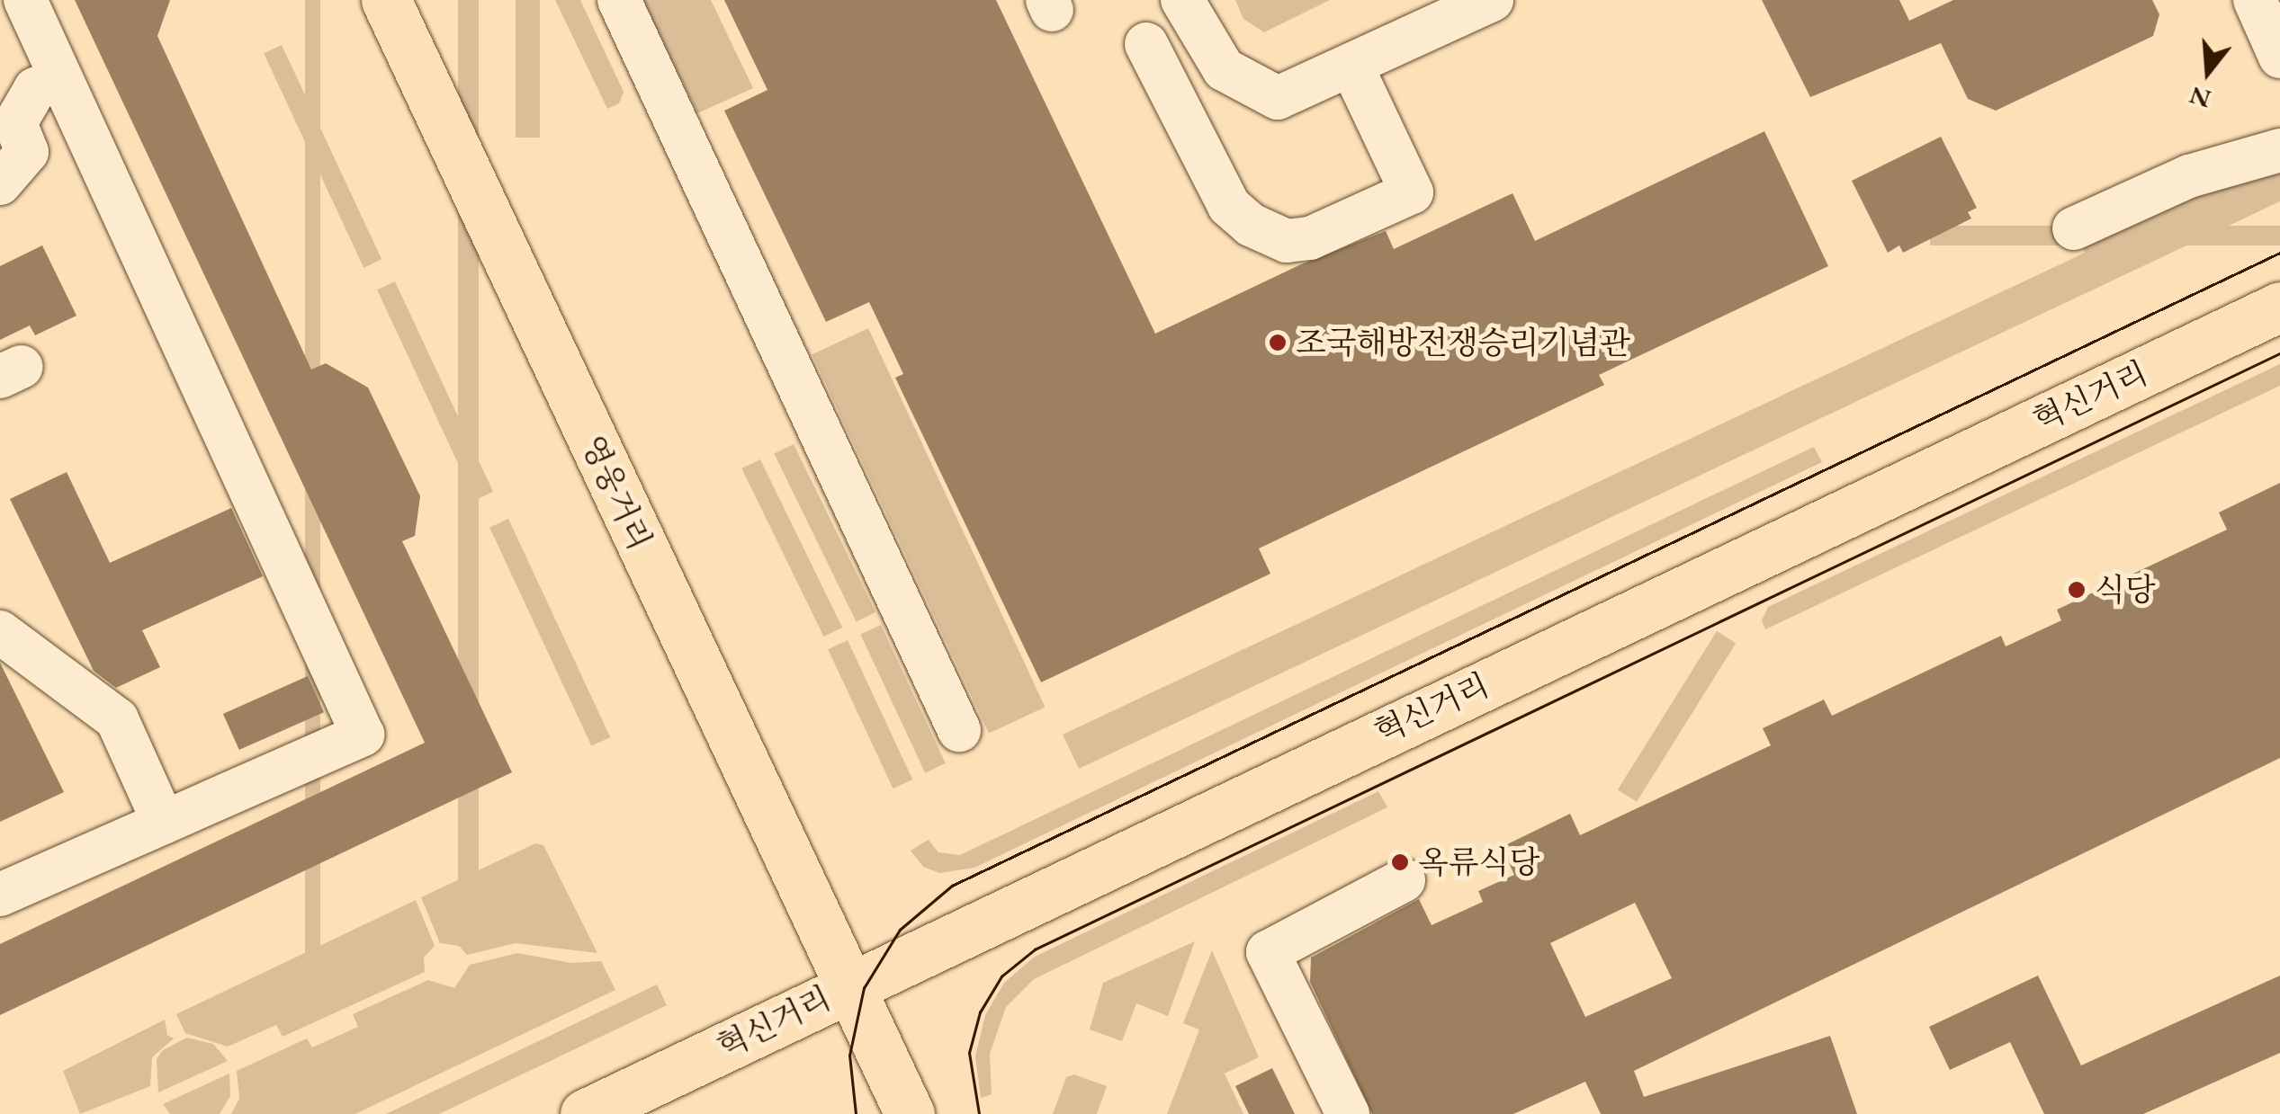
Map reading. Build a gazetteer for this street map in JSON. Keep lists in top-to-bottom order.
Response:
{
  "streets": {
    "main road": ["혁신거리", "영웅거리"]
  },
  "crossings": [
    ["혁신거리", "영웅거리"]
  ],
  "places": ["조국해방전쟁승리기념관", "식당", "옥류식당"],
  "north": "bottom"
}
